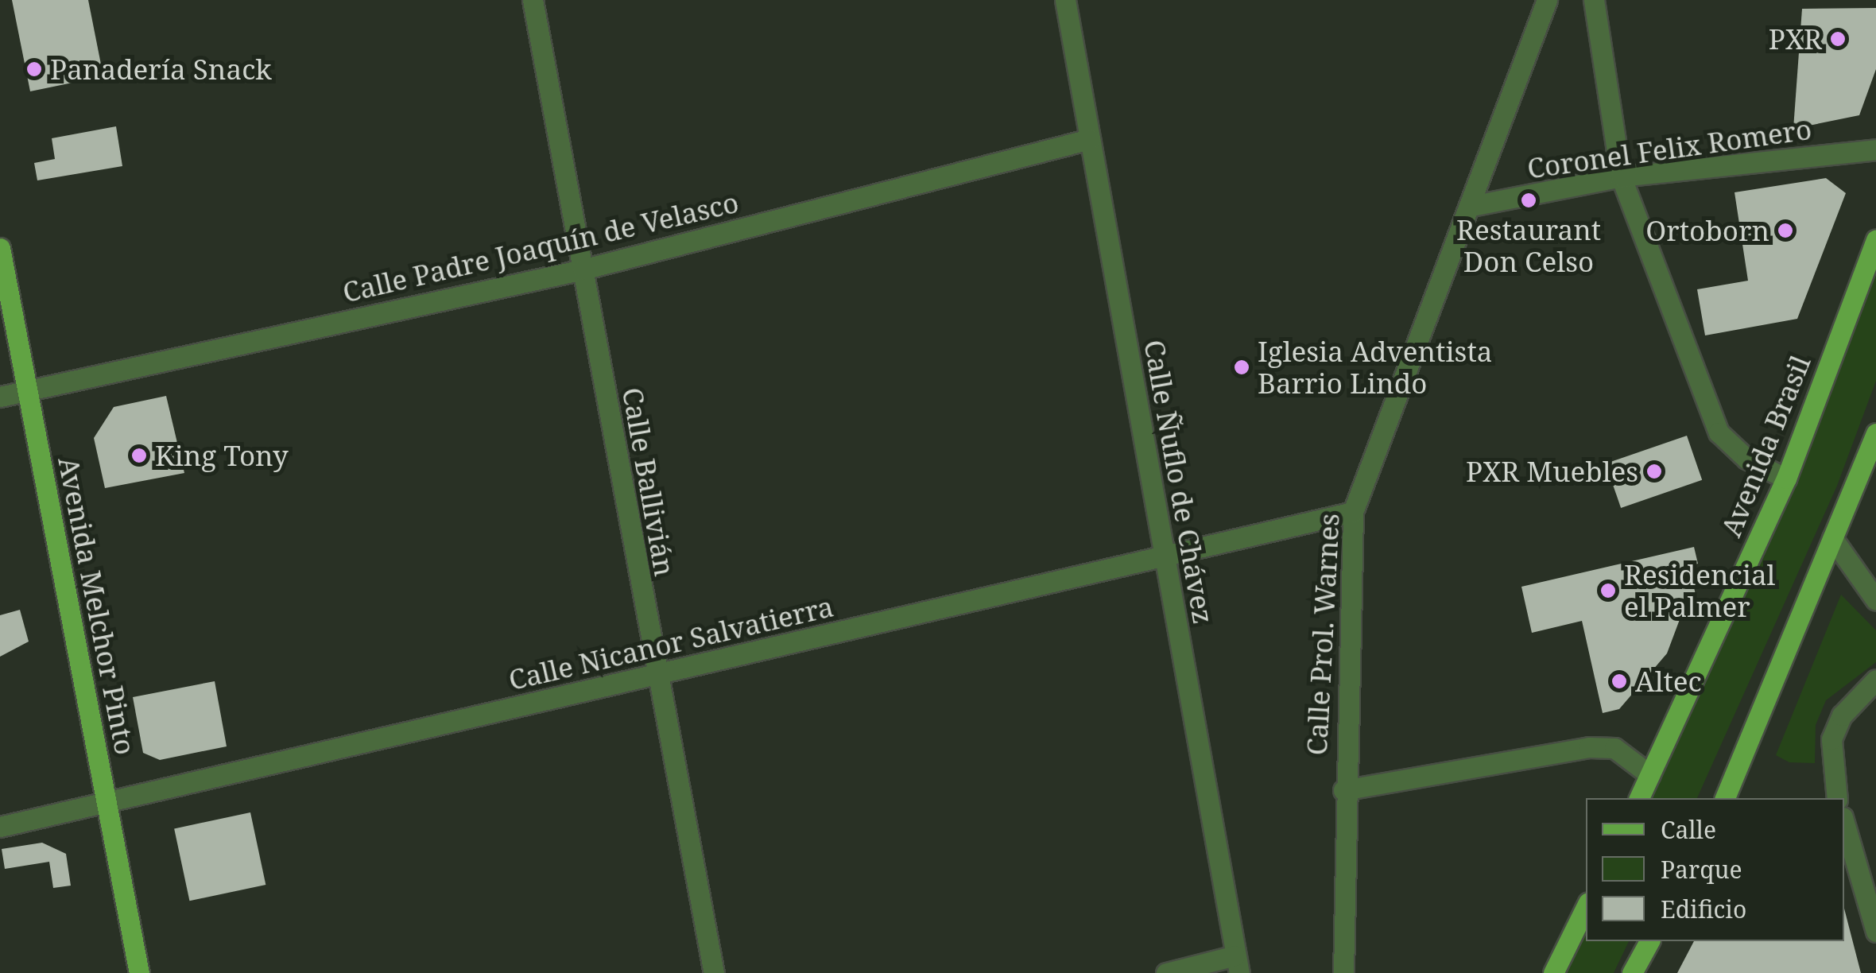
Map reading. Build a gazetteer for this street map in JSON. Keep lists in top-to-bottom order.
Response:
{
  "streets": {
    "main road": ["Avenida Brasil", "Avenida Melchor Pinto"],
    "street": [
      "Coronel Felix Romero",
      "Calle Padre Joaquín de Velasco",
      "Calle Ballivián",
      "Calle Ñuflo de Chávez",
      "Calle Prol. Warnes",
      "Calle Nicanor Salvatierra"
    ]
  },
  "crossings": [
    ["Coronel Felix Romero", "Calle Prol. Warnes"],
    ["Calle Padre Joaquín de Velasco", "Calle Ballivián"],
    ["Calle Padre Joaquín de Velasco", "Calle Ñuflo de Chávez"],
    ["Calle Padre Joaquín de Velasco", "Avenida Melchor Pinto"],
    ["Calle Ballivián", "Calle Nicanor Salvatierra"],
    ["Calle Ñuflo de Chávez", "Calle Nicanor Salvatierra"],
    ["Avenida Melchor Pinto", "Calle Nicanor Salvatierra"],
    ["Calle Prol. Warnes", "Calle Nicanor Salvatierra"]
  ],
  "places": [
    "PXR",
    "Panadería Snack",
    "Restaurant Don Celso",
    "Ortoborn",
    "Iglesia Adventista Barrio Lindo",
    "King Tony",
    "PXR Muebles",
    "Residencial el Palmer",
    "Altec"
  ],
  "legend": ["Calle", "Parque", "Edificio"]
}
